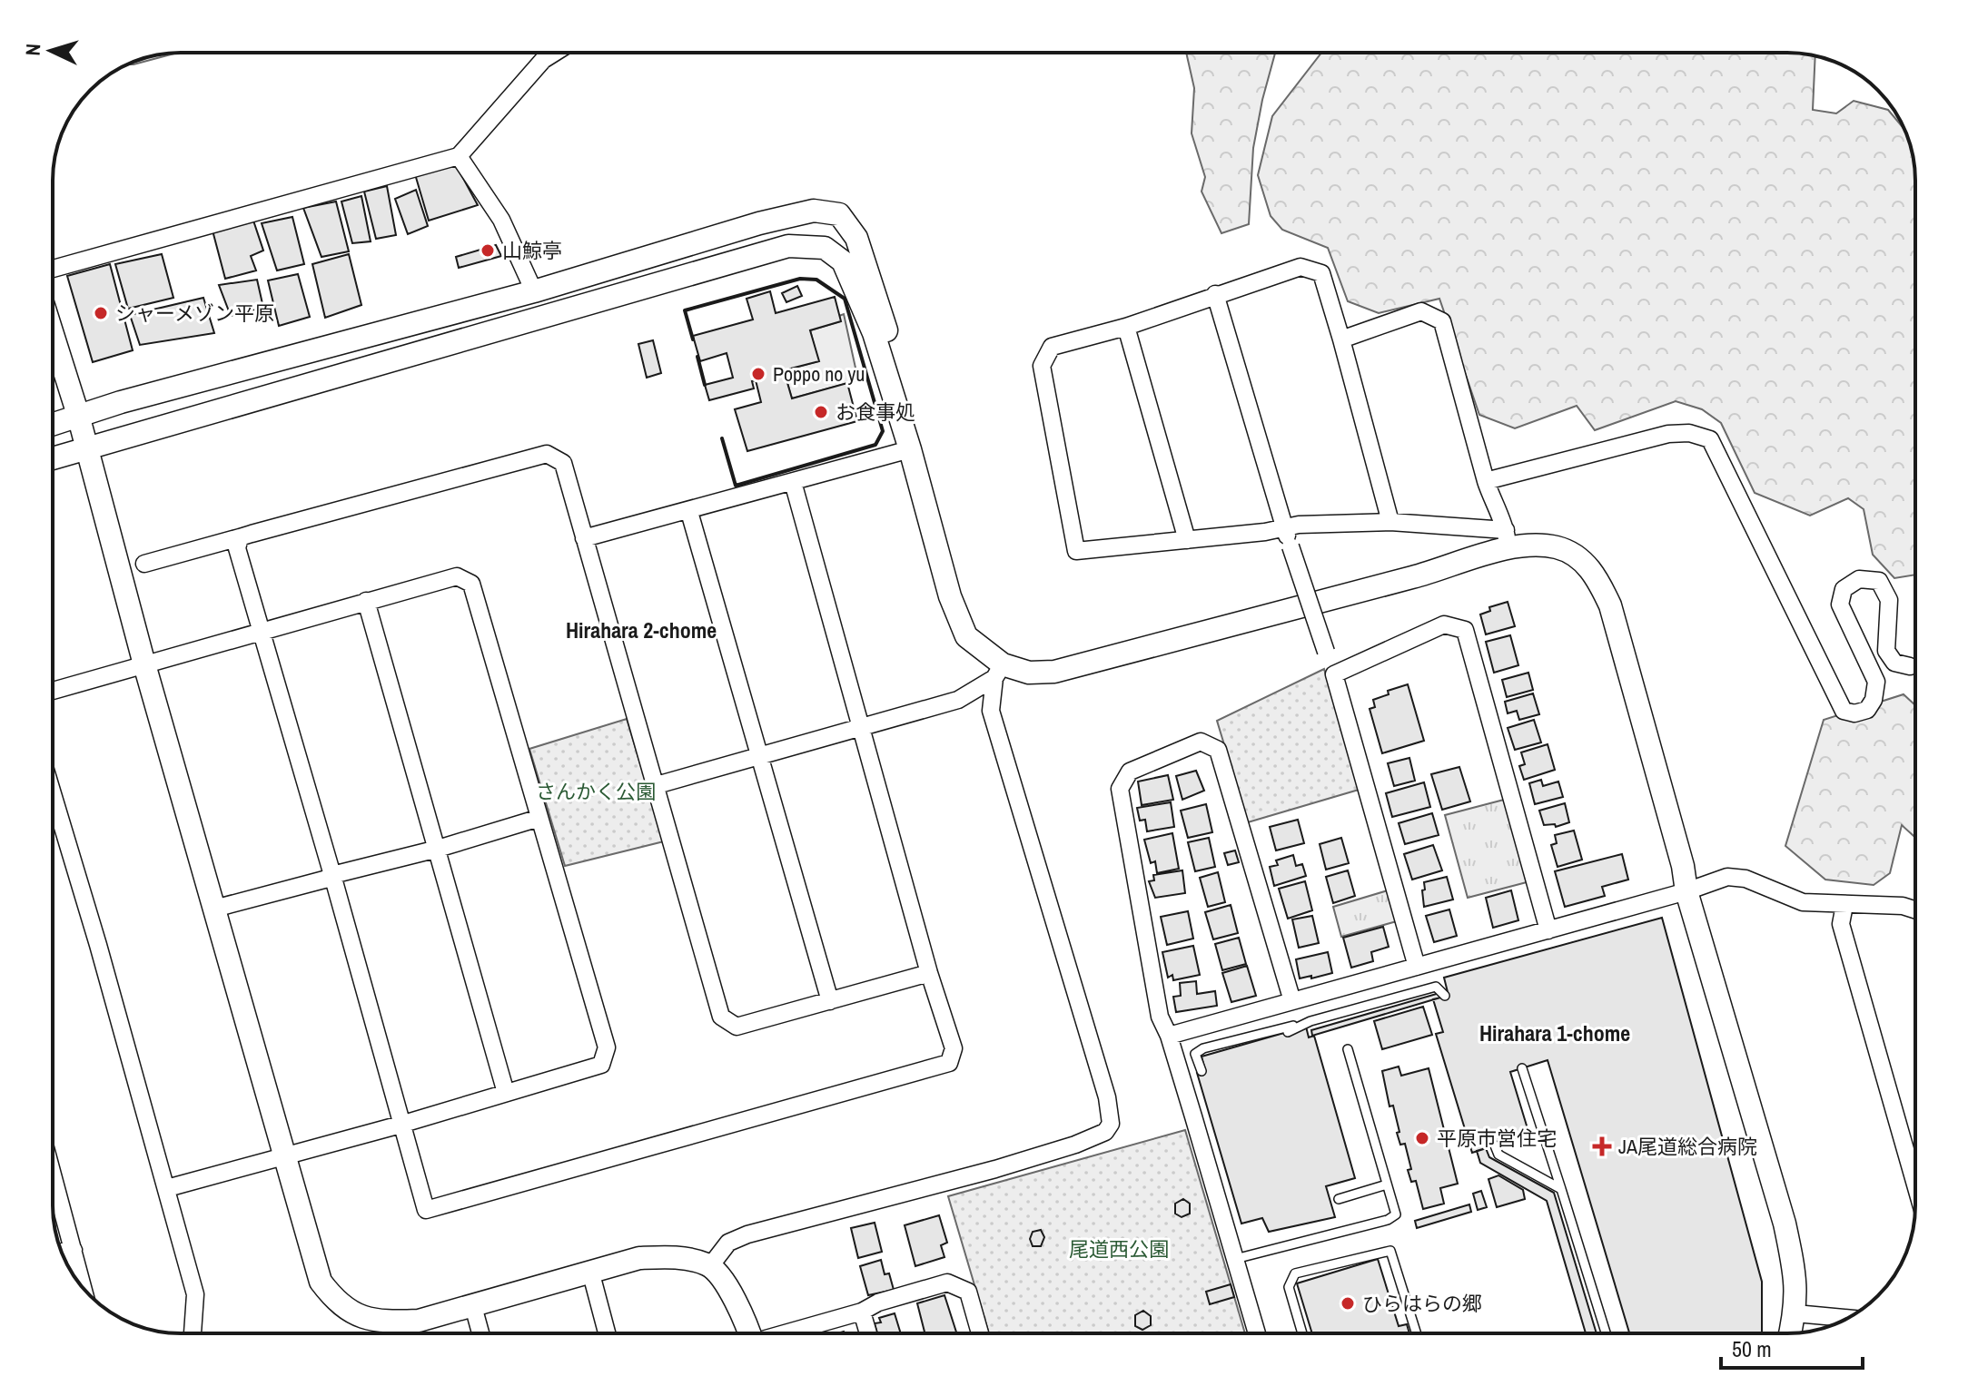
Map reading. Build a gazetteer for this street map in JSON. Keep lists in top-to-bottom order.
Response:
{
  "districts": ["Hirahara 2-chome", "Hirahara 1-chome"],
  "parks": ["さんかく公園", "尾道西公園"],
  "places": {
    "other": [
      "山鯨亭",
      "シャーメゾン平原",
      "Poppo no yu",
      "お食事処",
      "平原市営住宅",
      "ひらはらの郷"
    ],
    "health": ["JA尾道総合病院"]
  },
  "scale_bar": "50 m",
  "north": "left"
}
